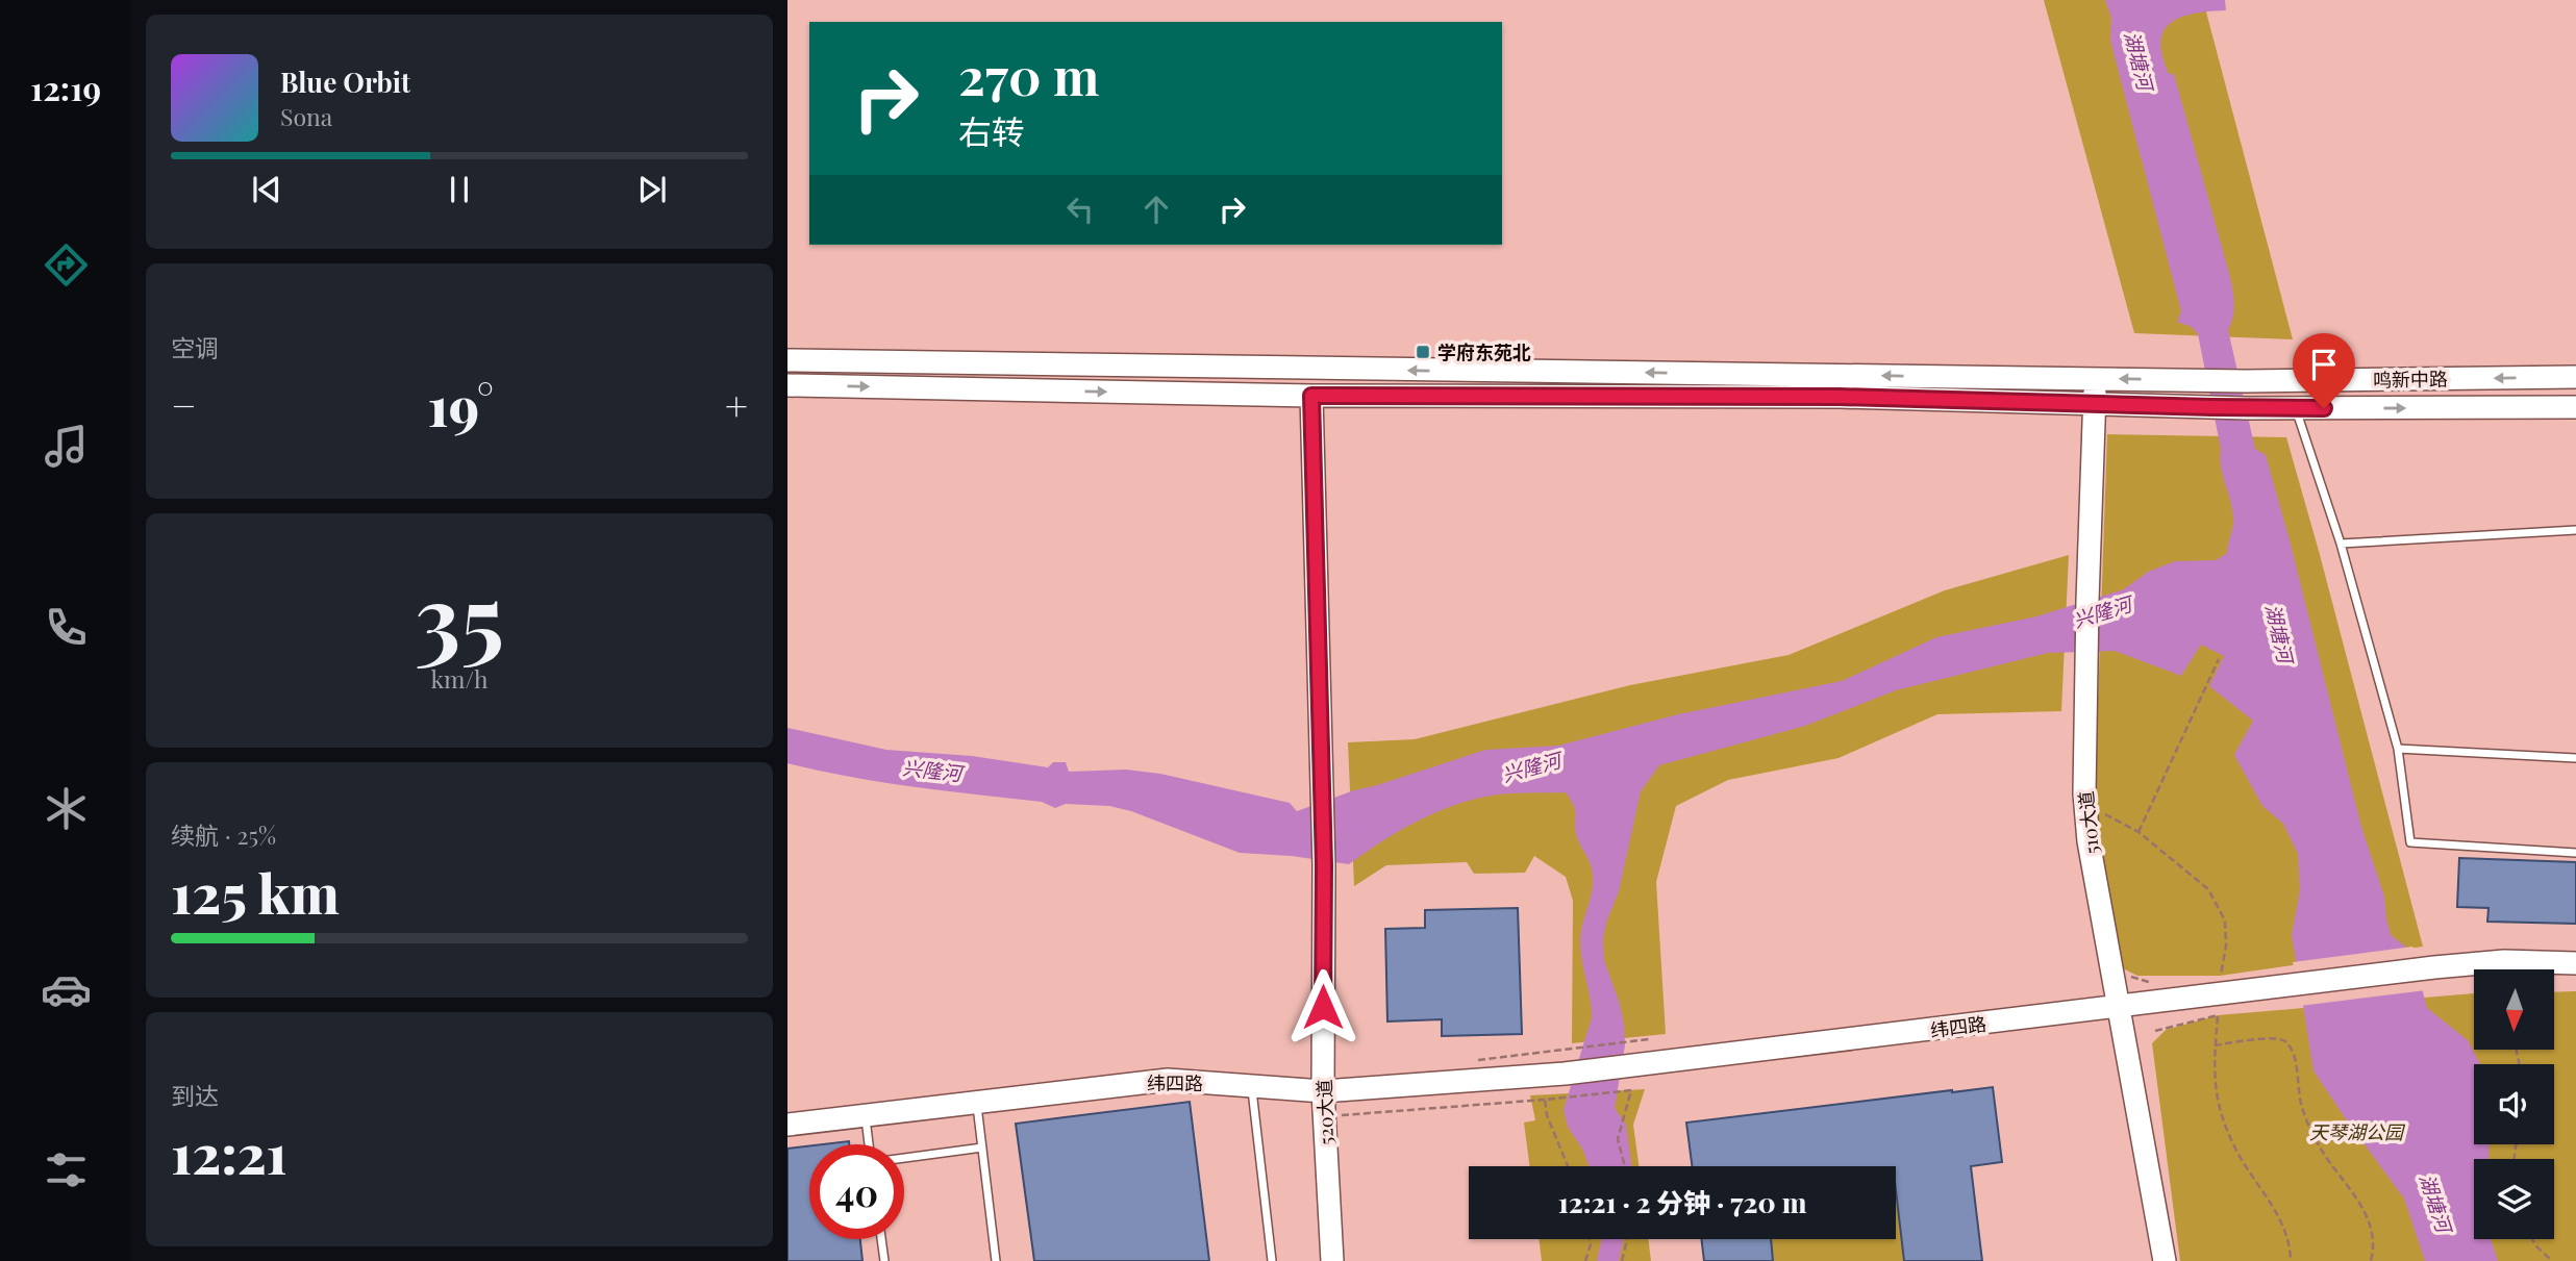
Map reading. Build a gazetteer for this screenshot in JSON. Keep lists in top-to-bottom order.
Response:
{
  "streets": {
    "main road": [
      "鸣新中路",
      "510大道",
      "纬四路",
      "520大道"
    ]
  },
  "crossings": [
    ["鸣新中路", "510大道"],
    ["鸣新中路", "520大道"],
    ["510大道", "纬四路"],
    ["纬四路", "520大道"]
  ],
  "water": ["湖塘河", "兴隆河"],
  "parks": ["天琴湖公园"],
  "places": {
    "transit": ["学府东苑北"]
  },
  "north": "bottom",
  "page": {
    "tabs": "12:19",
    "turn": ["270 m", "右转"],
    "song": ["Blue Orbit", "Sona"],
    "tile": [
      "空调",
      ["35", "km/h"],
      ["续航 · 25%", "125 km"],
      ["到达", "12:21"]
    ],
    "heat": ["−", "19°", "+"],
    "limit": "40",
    "trip": "12:21 · 2 分钟 · 720 m"
  }
}
